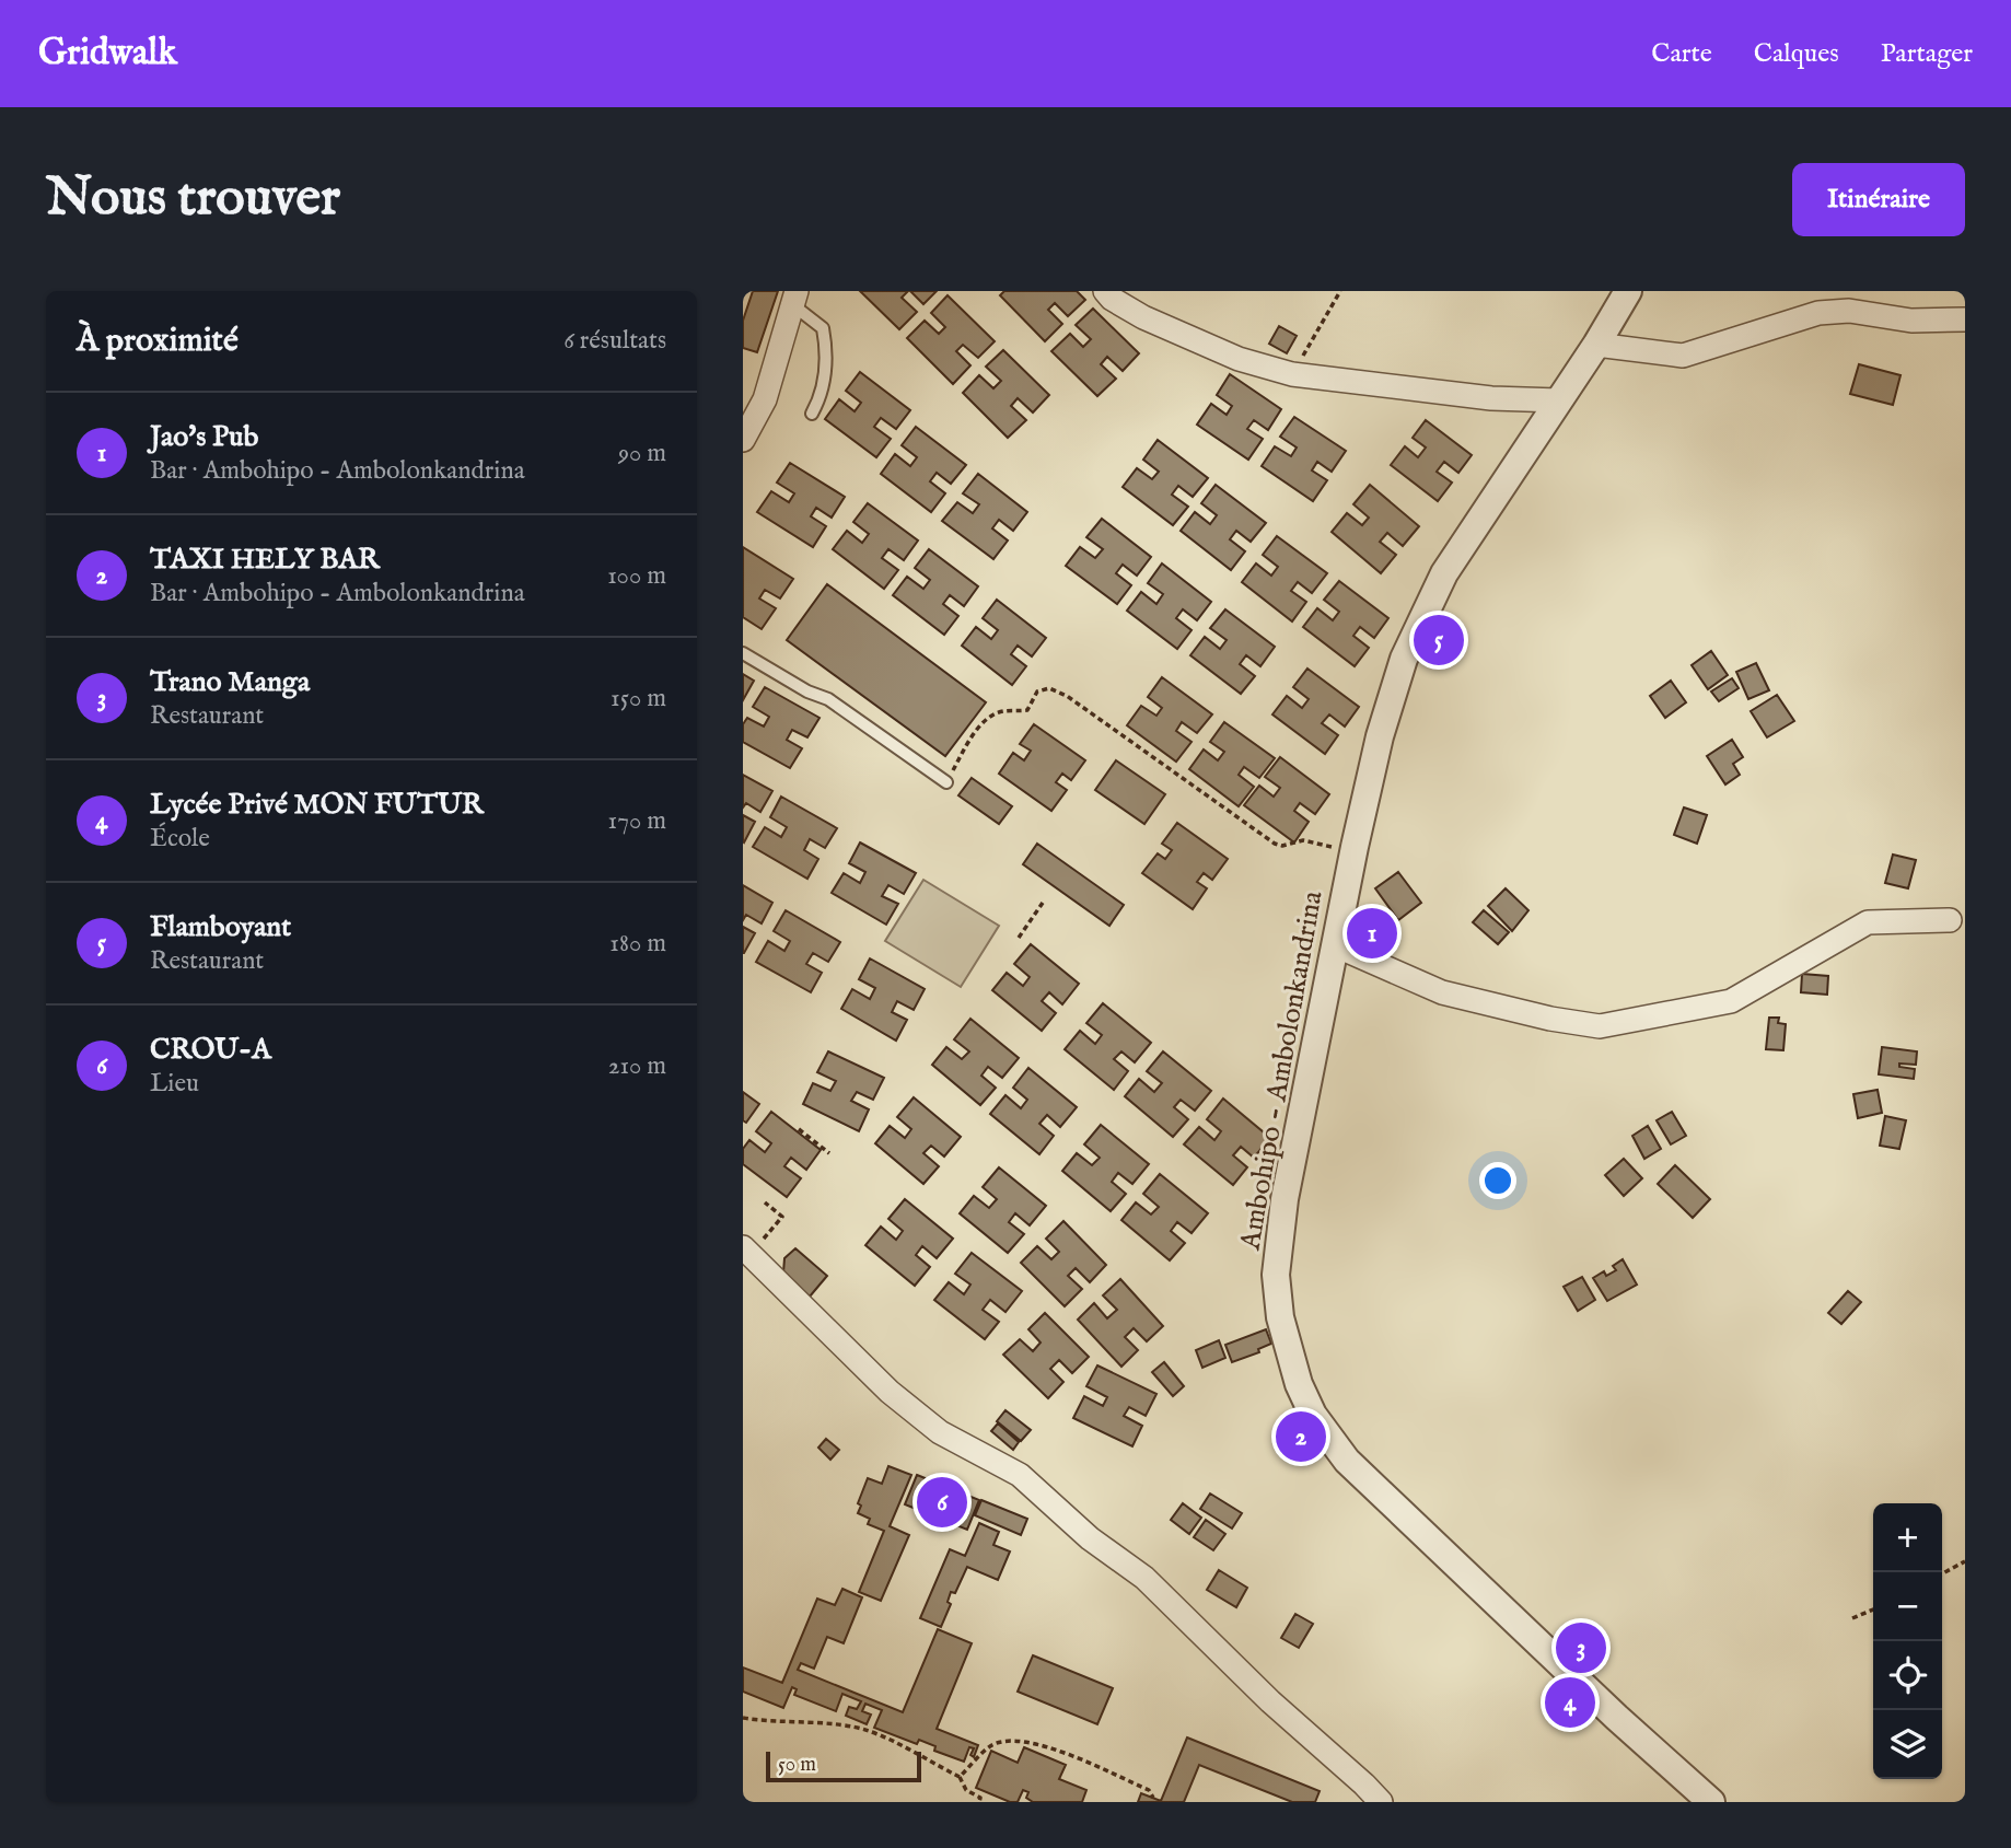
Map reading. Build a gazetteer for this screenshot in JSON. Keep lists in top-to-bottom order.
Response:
{
  "streets": {
    "street": ["Ambohipo - Ambolonkandrina"]
  },
  "scale_bar": "50 m",
  "page": {
    "header": "Gridwalk",
    "nav": ["Carte", "Calques", "Partager"],
    "buttons": "Itinéraire",
    "title": "Nous trouver",
    "heading": ["À proximité", "6 résultats"],
    "list": [
      {
        "mark": "1",
        "name": "Jao's Pub",
        "note": "Bar · Ambohipo - Ambolonkandrina",
        "value": "90 m"
      },
      {
        "mark": "2",
        "name": "TAXI HELY BAR",
        "note": "Bar · Ambohipo - Ambolonkandrina",
        "value": "100 m"
      },
      {
        "mark": "3",
        "name": "Trano Manga",
        "note": "Restaurant",
        "value": "150 m"
      },
      {
        "mark": "4",
        "name": "Lycée Privé MON FUTUR",
        "note": "École",
        "value": "170 m"
      },
      {
        "mark": "5",
        "name": "Flamboyant",
        "note": "Restaurant",
        "value": "180 m"
      },
      {
        "mark": "6",
        "name": "CROU-A",
        "note": "Lieu",
        "value": "210 m"
      }
    ],
    "pins": [
      "5",
      "1",
      "2",
      "6",
      "3",
      "4"
    ],
    "map_buttons": ["+", "−"],
    "scale": "50 m"
  }
}
